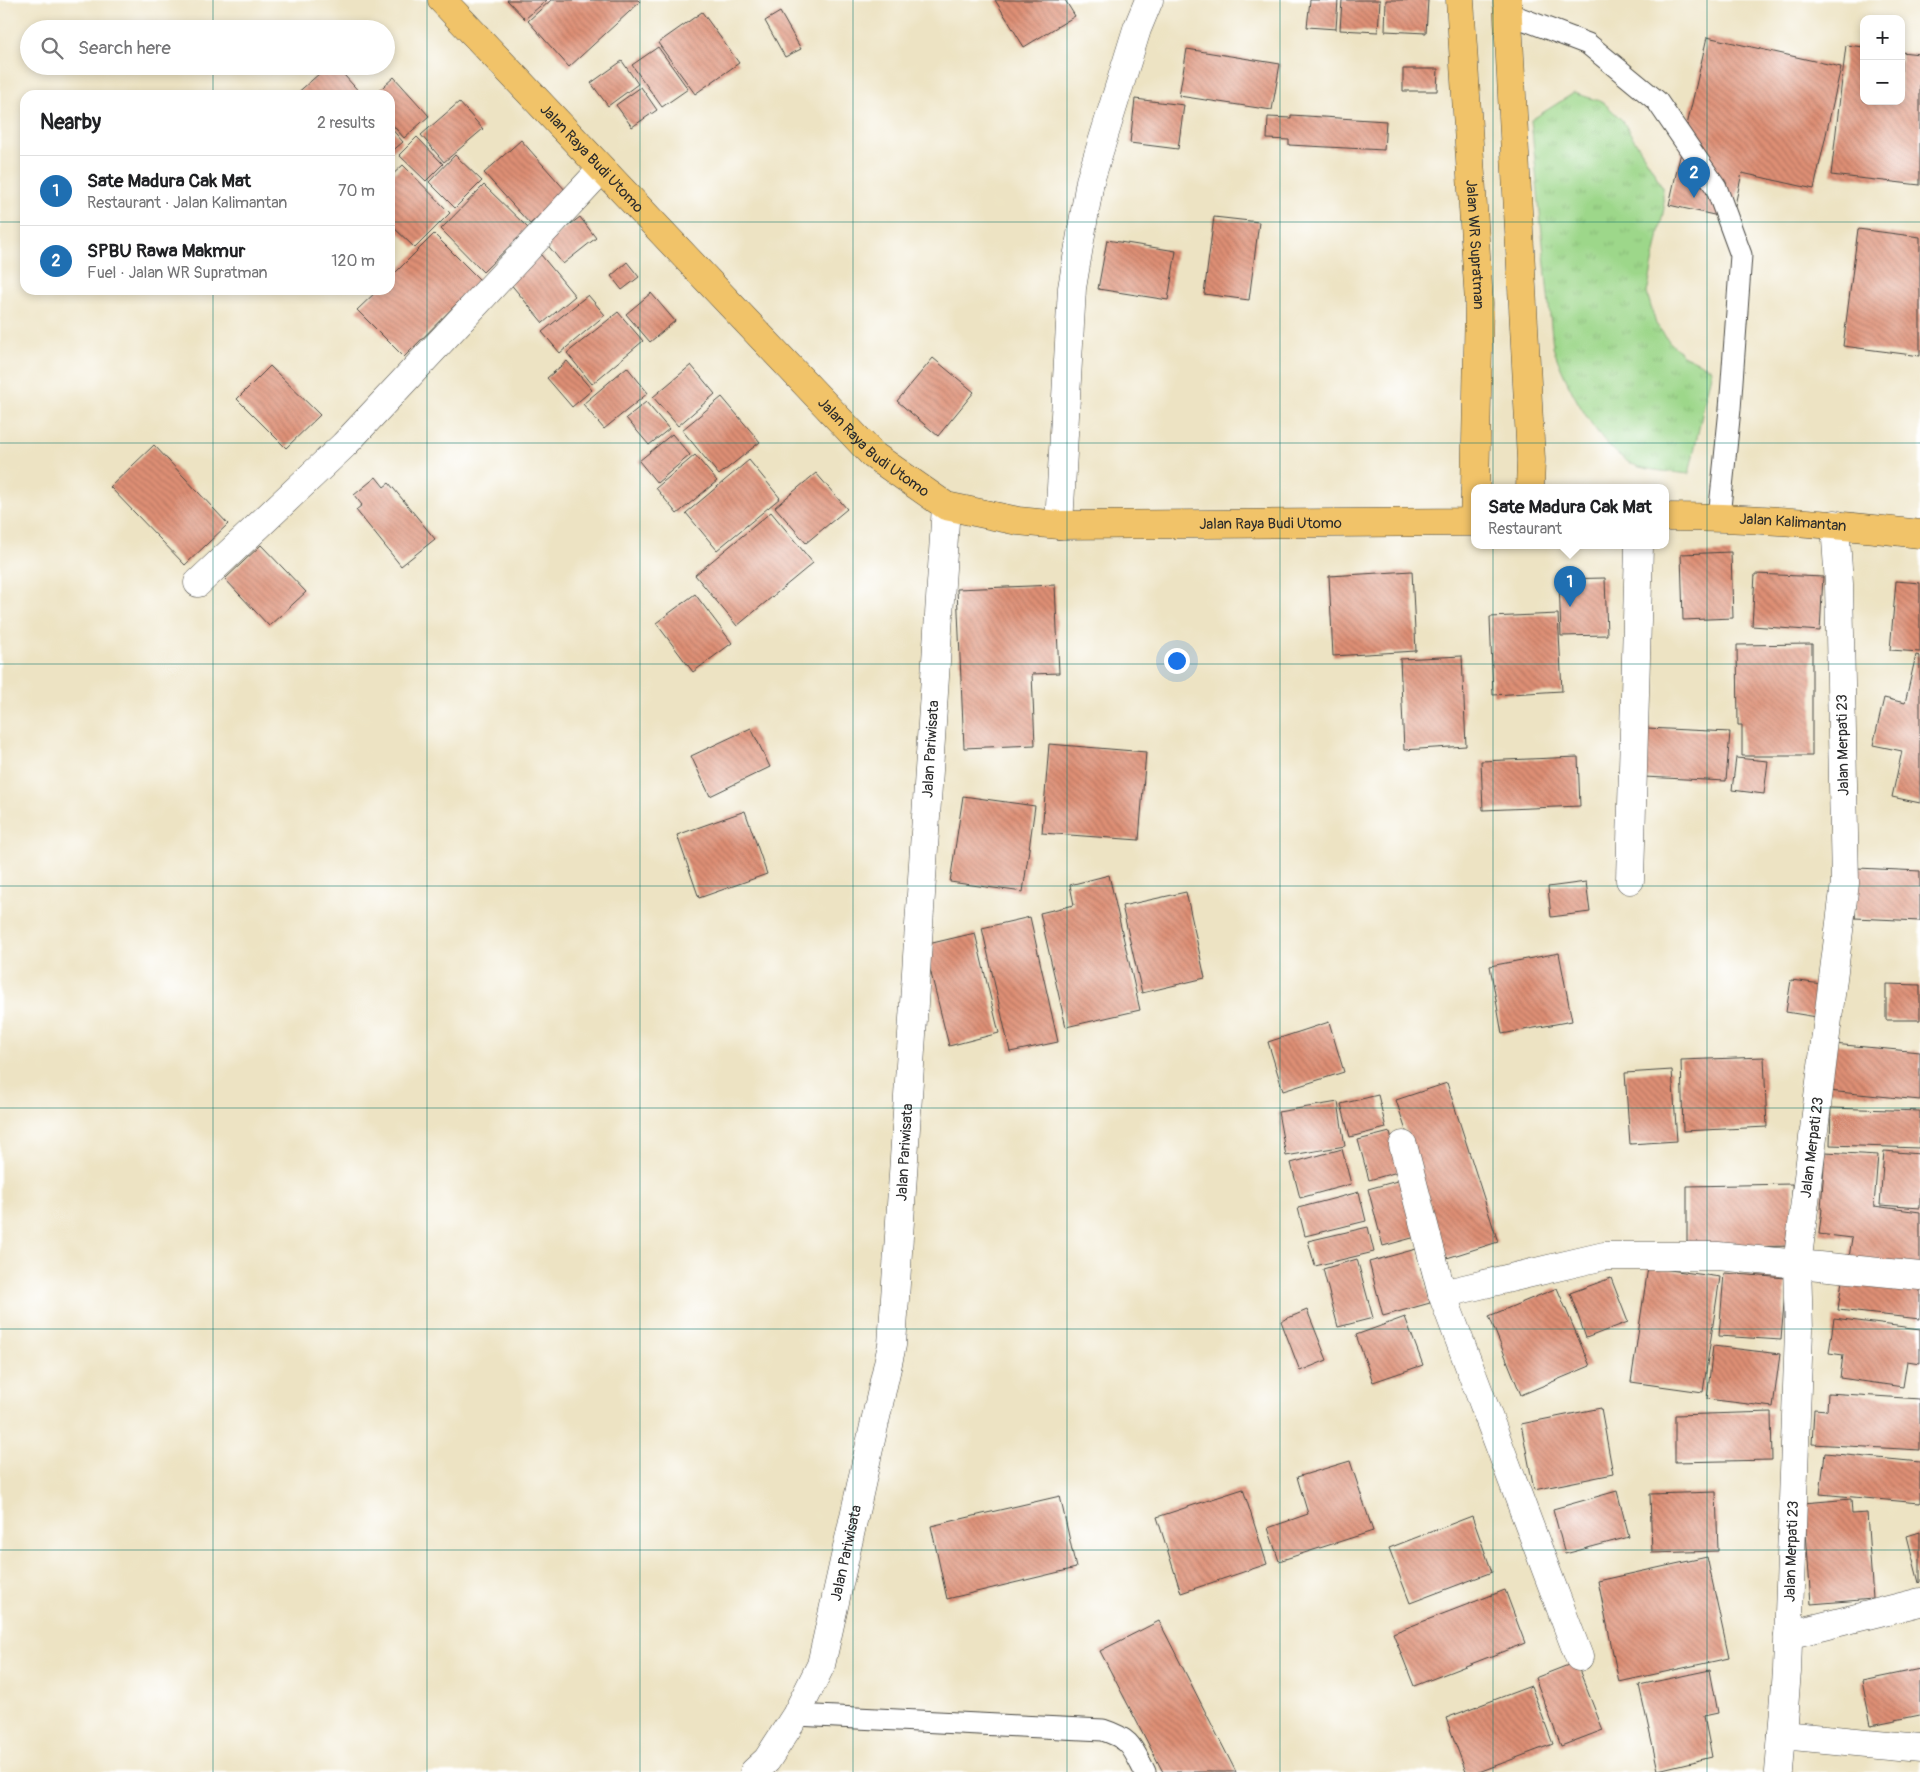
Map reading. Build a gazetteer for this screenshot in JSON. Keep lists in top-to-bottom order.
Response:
{
  "streets": {
    "main road": ["Jalan Raya Budi Utomo", "Jalan WR Supratman", "Jalan Kalimantan"],
    "street": ["Jalan Merpati 23", "Jalan Pariwisata"]
  },
  "crossings": [
    ["Jalan Raya Budi Utomo", "Jalan Pariwisata"],
    ["Jalan Kalimantan", "Jalan Merpati 23"]
  ],
  "page": {
    "map_buttons": ["+", "−"],
    "search": "Search here",
    "heading": ["Nearby", "2 results"],
    "list": [
      {
        "mark": "1",
        "name": "Sate Madura Cak Mat",
        "note": "Restaurant · Jalan Kalimantan",
        "value": "70 m"
      },
      {
        "mark": "2",
        "name": "SPBU Rawa Makmur",
        "note": "Fuel · Jalan WR Supratman",
        "value": "120 m"
      }
    ],
    "pins": ["2", "1"],
    "popup": ["Sate Madura Cak Mat", "Restaurant"]
  }
}
